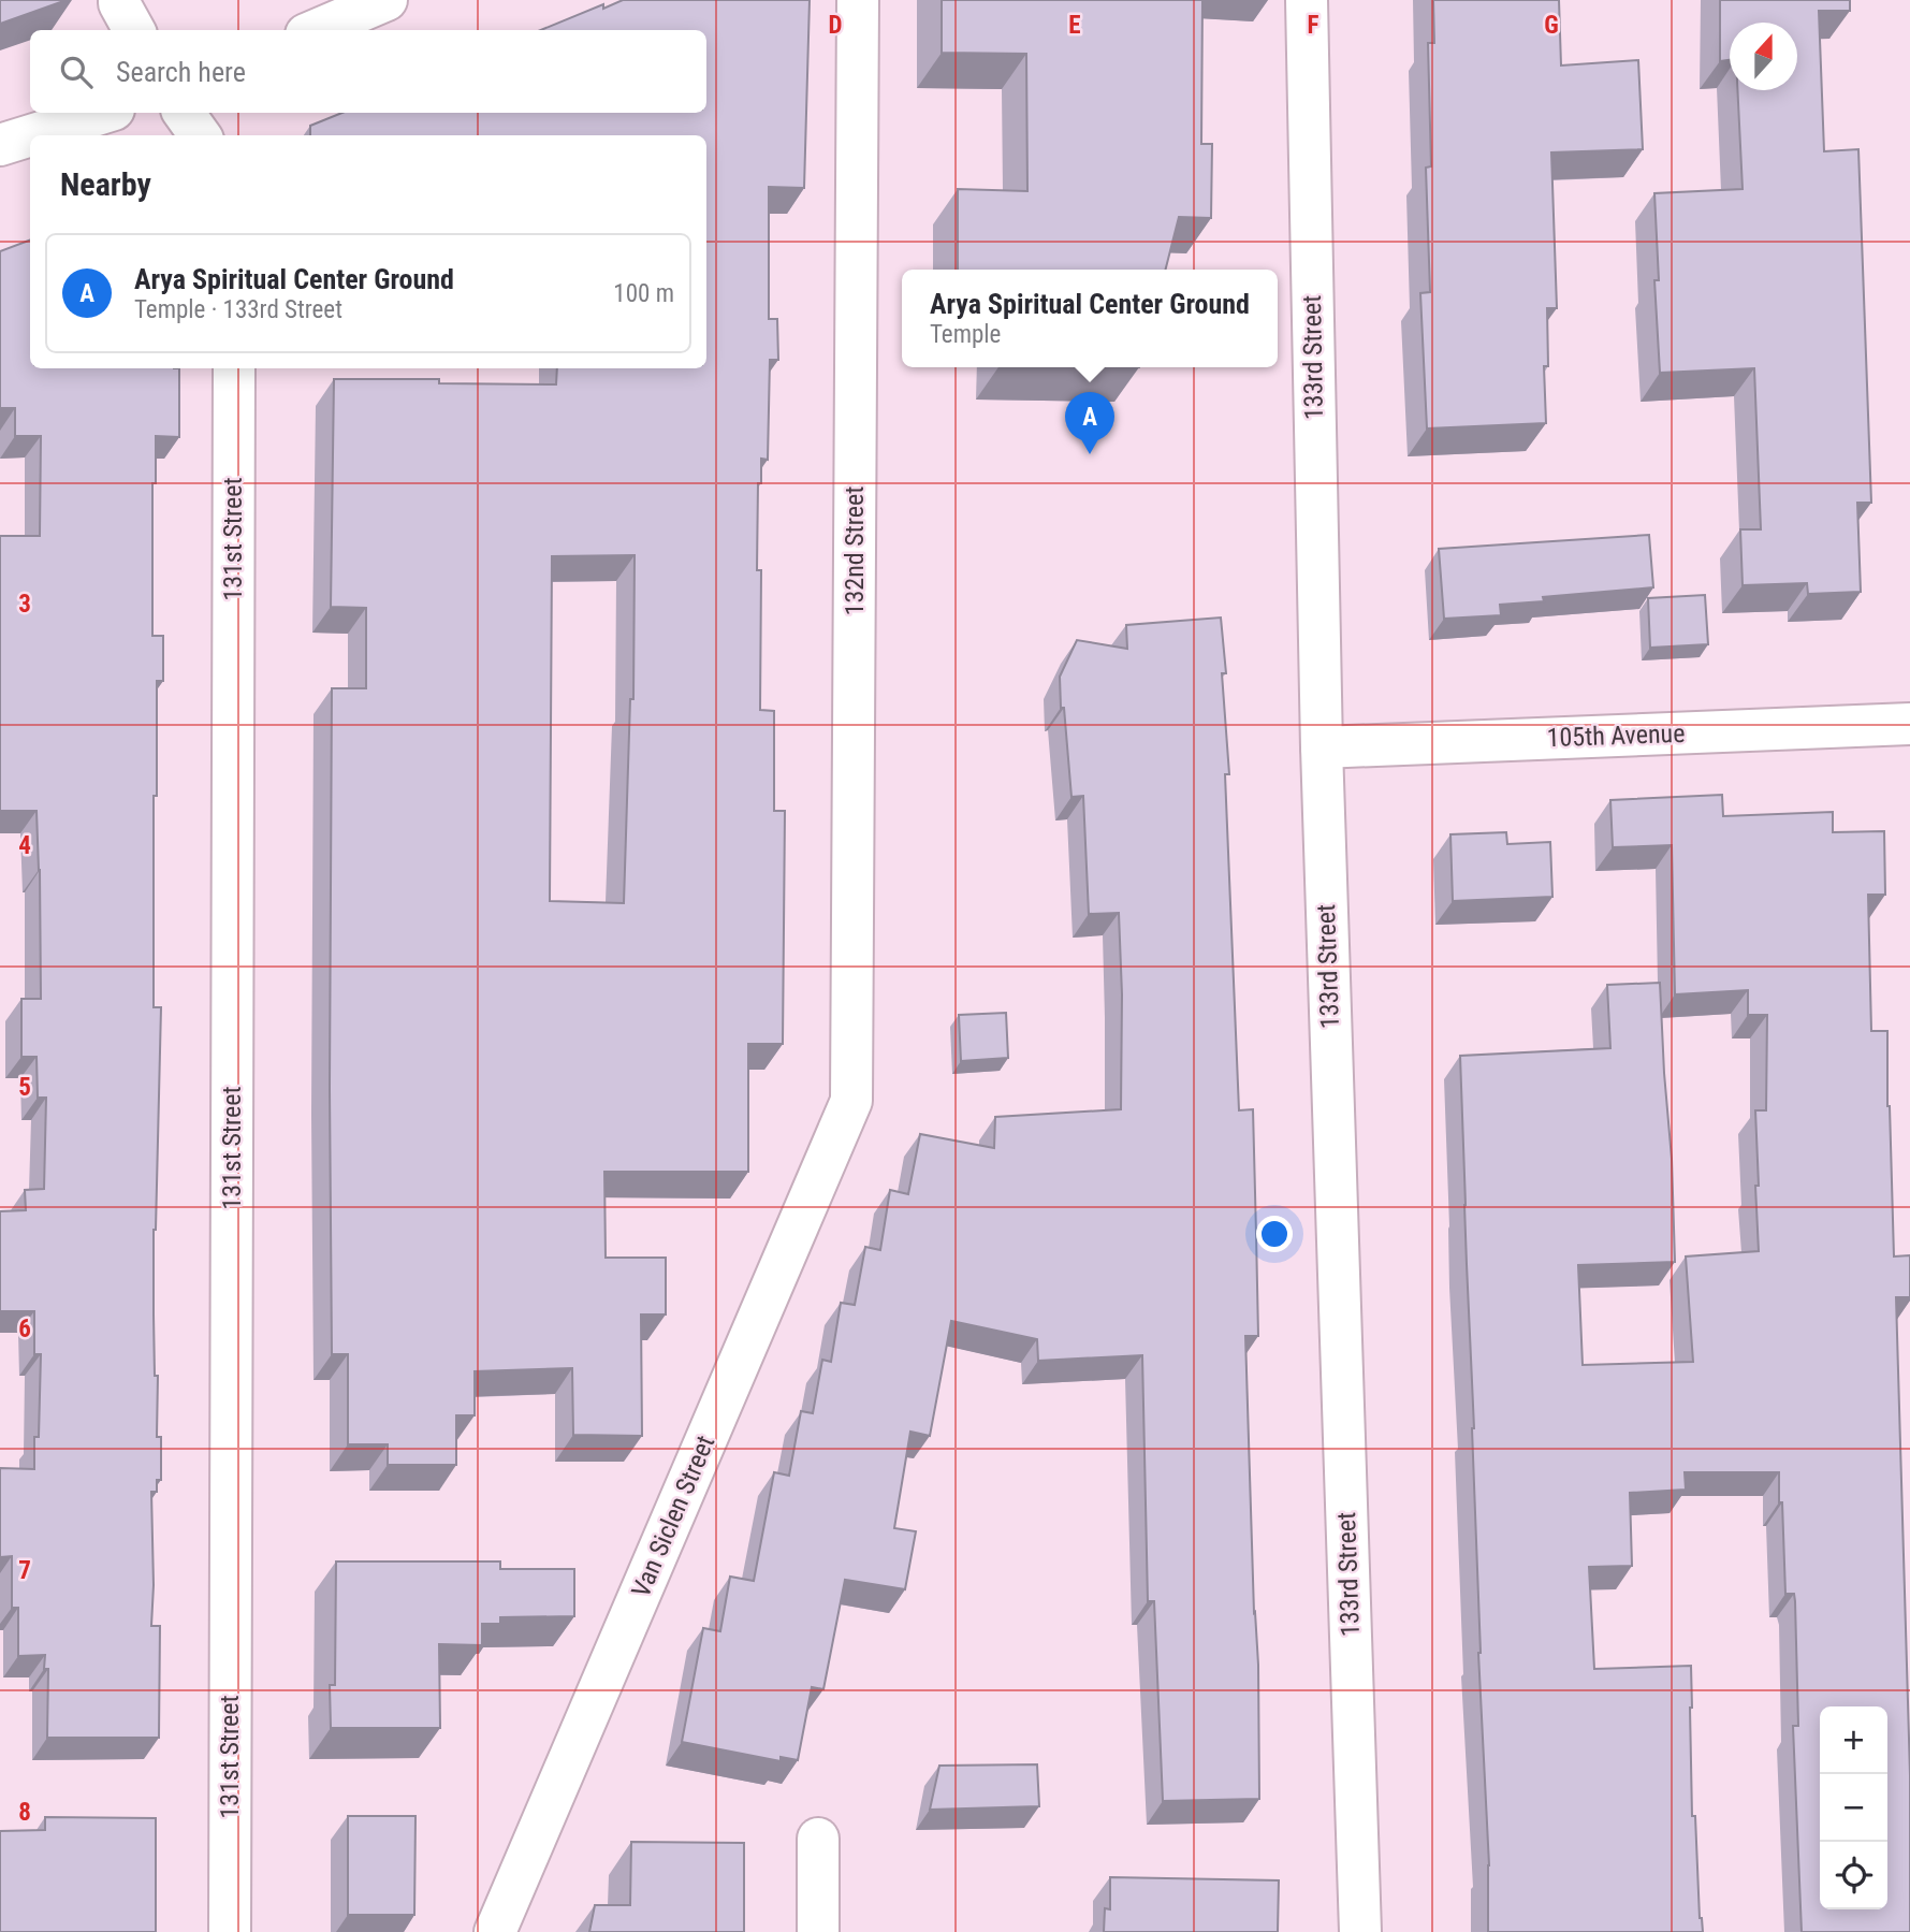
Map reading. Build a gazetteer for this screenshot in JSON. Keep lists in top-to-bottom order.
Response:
{
  "streets": {
    "street": [
      "133rd Street",
      "131st Street",
      "132nd Street",
      "105th Avenue",
      "Van Siclen Street"
    ]
  },
  "crossings": [
    ["133rd Street", "105th Avenue"],
    ["132nd Street", "Van Siclen Street"]
  ],
  "north": "top",
  "page": {
    "search": "Search here",
    "heading": "Nearby",
    "list": [
      {
        "mark": "A",
        "name": "Arya Spiritual Center Ground",
        "note": "Temple · 133rd Street",
        "value": "100 m"
      }
    ],
    "popup": ["Arya Spiritual Center Ground", "Temple"],
    "pins": "A",
    "map_buttons": ["+", "−"]
  },
  "grid": {
    "columns": [
      "D",
      "E",
      "F",
      "G"
    ],
    "rows": [
      "3",
      "4",
      "5",
      "6",
      "7",
      "8"
    ]
  }
}
